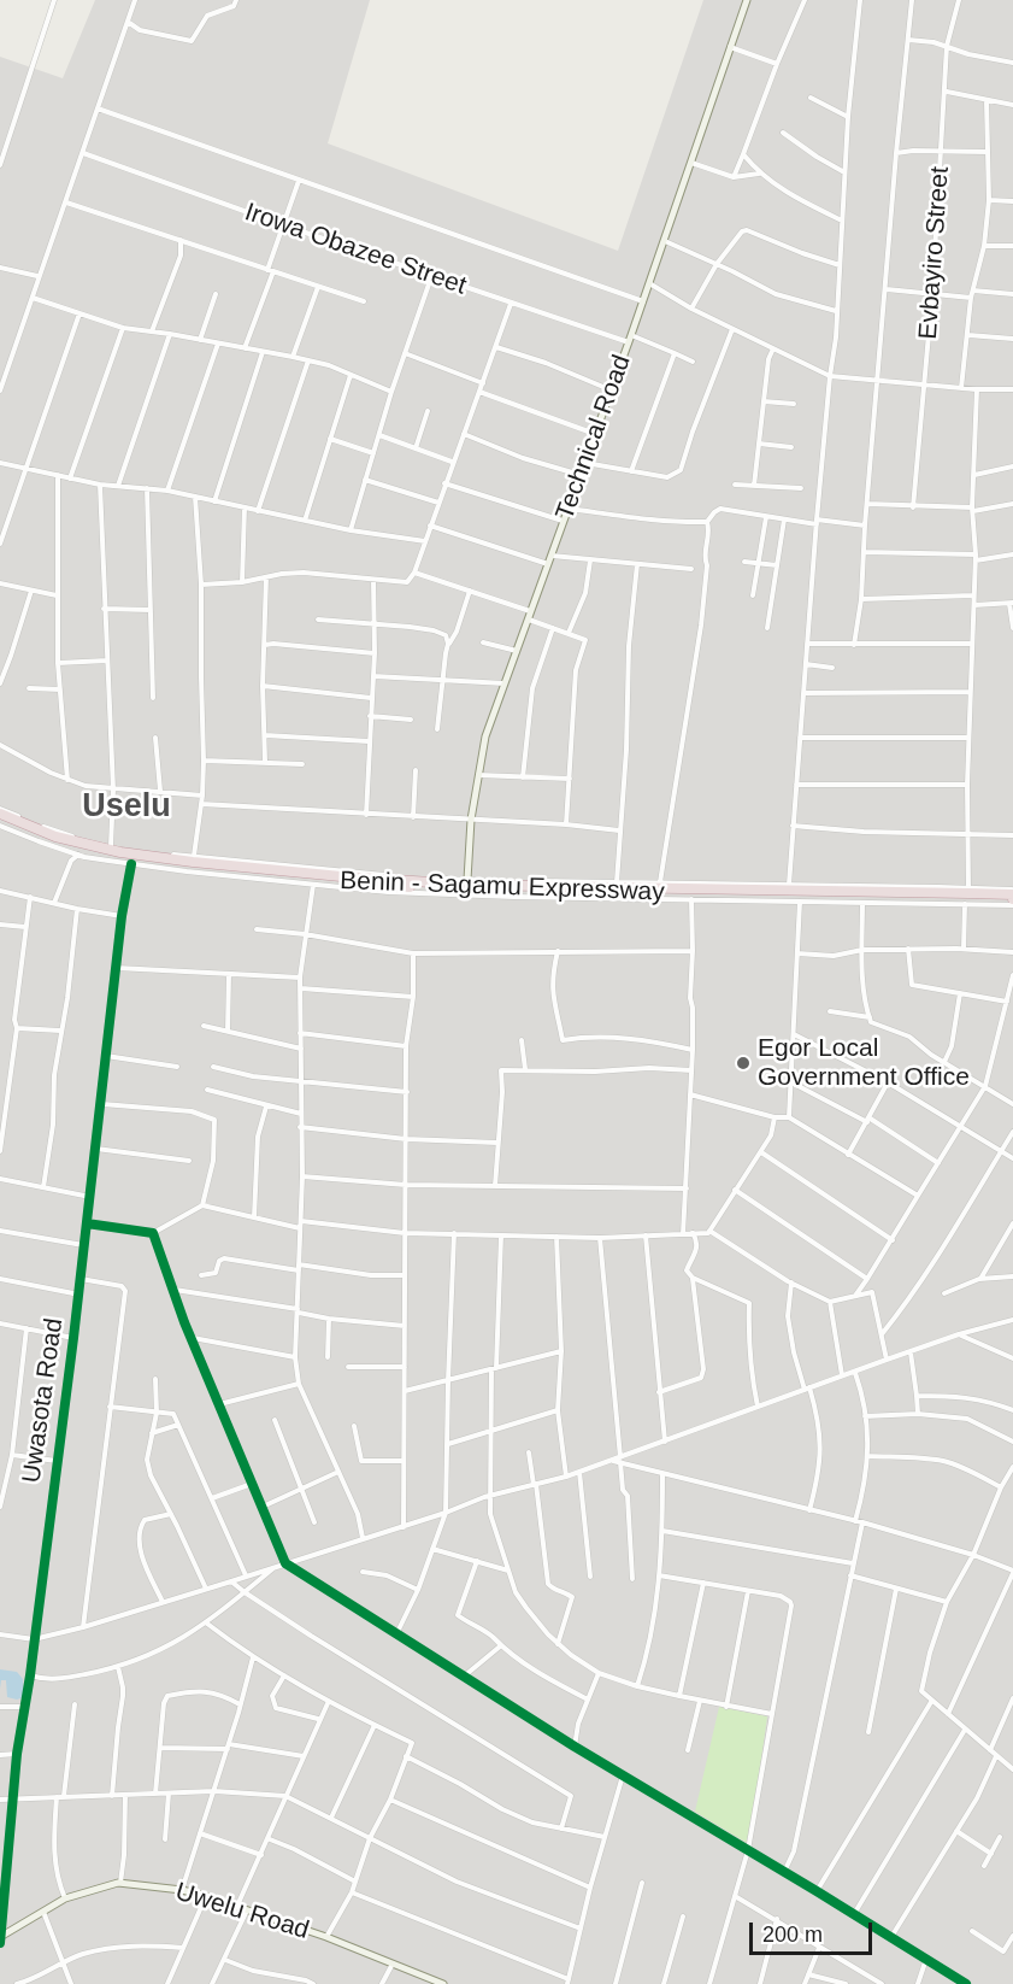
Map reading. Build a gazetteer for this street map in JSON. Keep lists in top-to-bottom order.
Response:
{
  "streets": {
    "highway": ["Benin - Sagamu Expressway"],
    "street": [
      "Irowa Obazee Street",
      "Evbayiro Street",
      "Technical Road",
      "Uwasota Road",
      "Uwelu Road"
    ]
  },
  "crossings": [
    ["Irowa Obazee Street", "Technical Road"],
    ["Uwasota Road", "Uwelu Road"]
  ],
  "districts": ["Uselu"],
  "places": ["Egor Local Government Office"],
  "scale_bar": "200 m"
}
